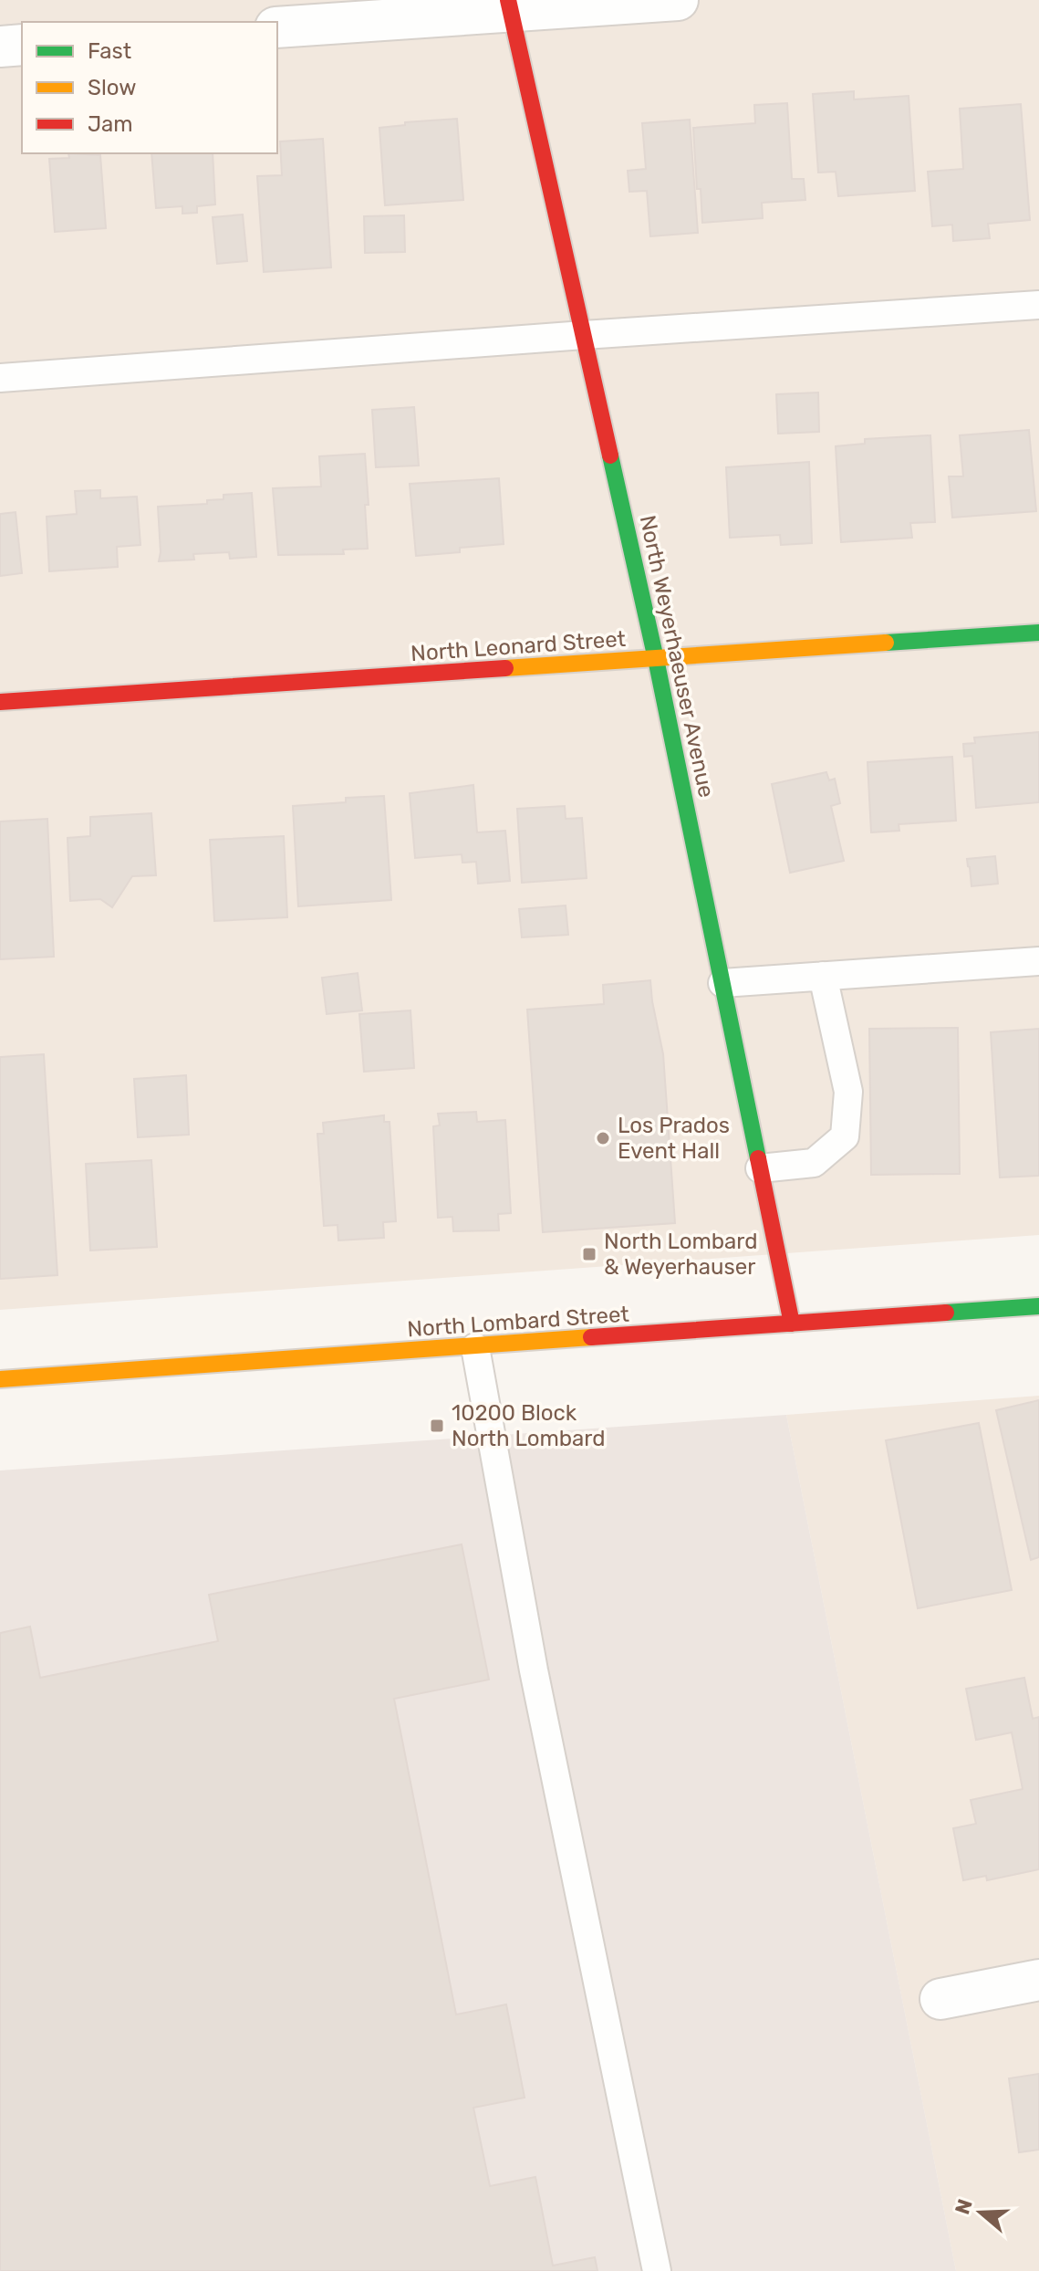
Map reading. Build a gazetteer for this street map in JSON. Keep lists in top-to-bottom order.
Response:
{
  "streets": {
    "street": ["North Leonard Street", "North Weyerhaeuser Avenue", "North Lombard Street"]
  },
  "crossings": [
    ["North Leonard Street", "North Weyerhaeuser Avenue"],
    ["North Weyerhaeuser Avenue", "North Lombard Street"]
  ],
  "places": {
    "other": ["Los Prados Event Hall"],
    "transit": ["North Lombard & Weyerhauser", "10200 Block North Lombard"]
  },
  "legend": ["Fast", "Slow", "Jam"],
  "north": "left"
}
